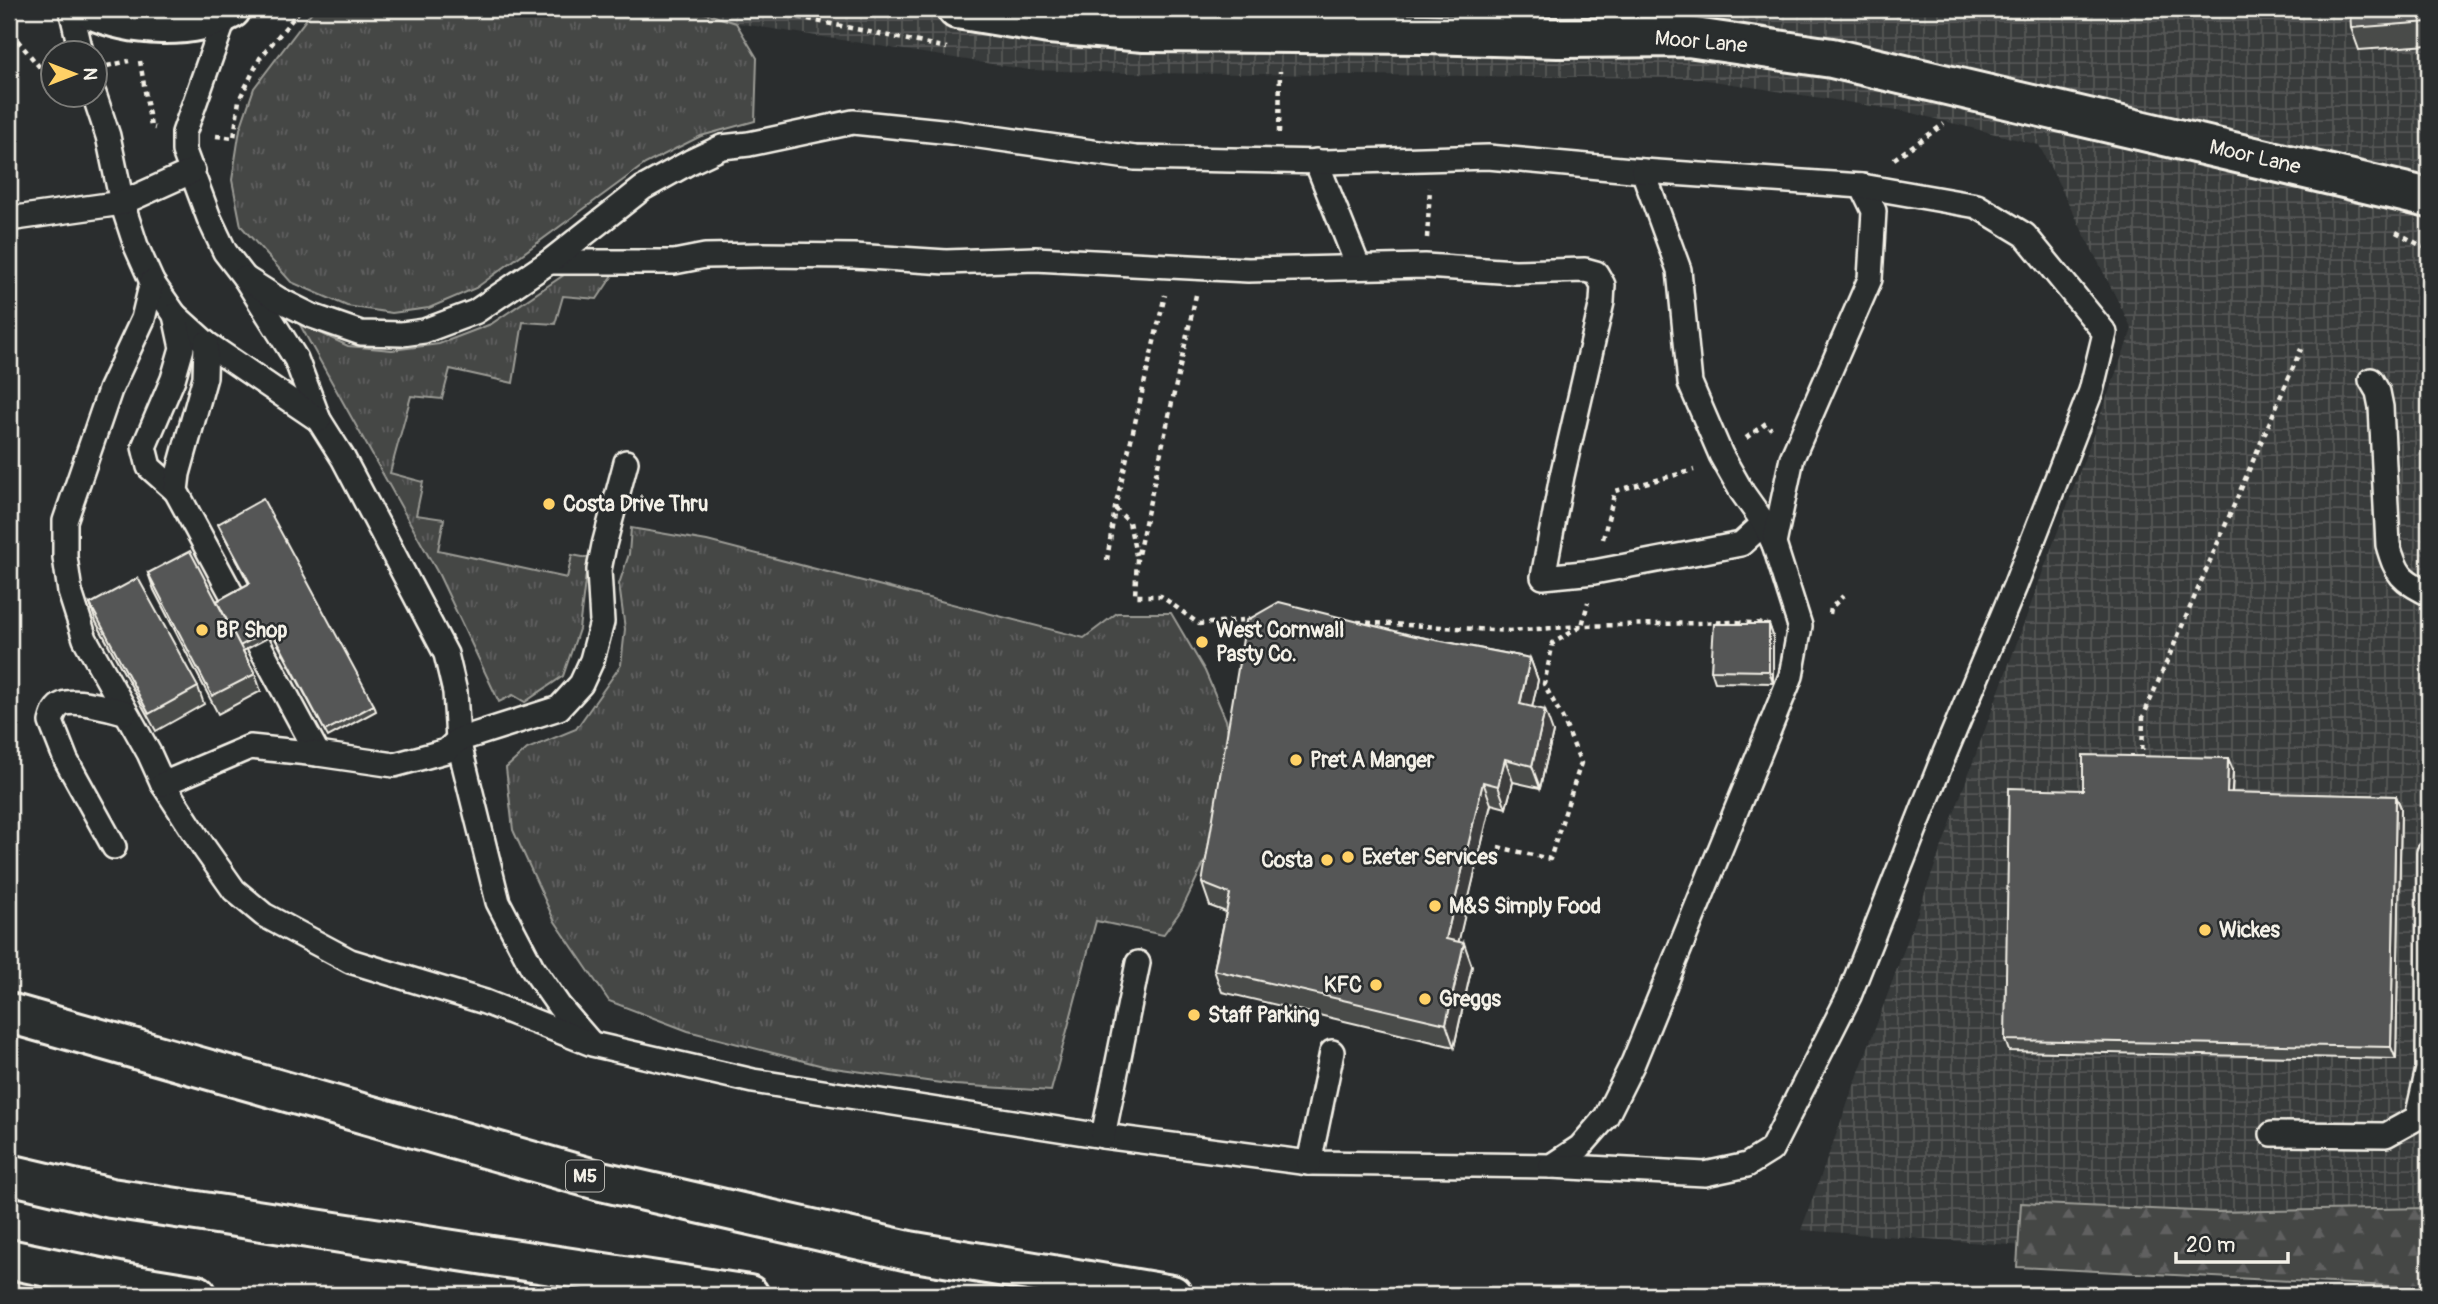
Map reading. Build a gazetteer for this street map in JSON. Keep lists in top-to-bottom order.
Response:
{
  "streets": {
    "main road": ["Moor Lane", "M5"]
  },
  "places": [
    "Costa Drive Thru",
    "BP Shop",
    "West Cornwall Pasty Co.",
    "Pret A Manger",
    "Exeter Services",
    "Costa",
    "M&S Simply Food",
    "Wickes",
    "KFC",
    "Greggs",
    "Staff Parking"
  ],
  "scale_bar": "20 m",
  "north": "right"
}
